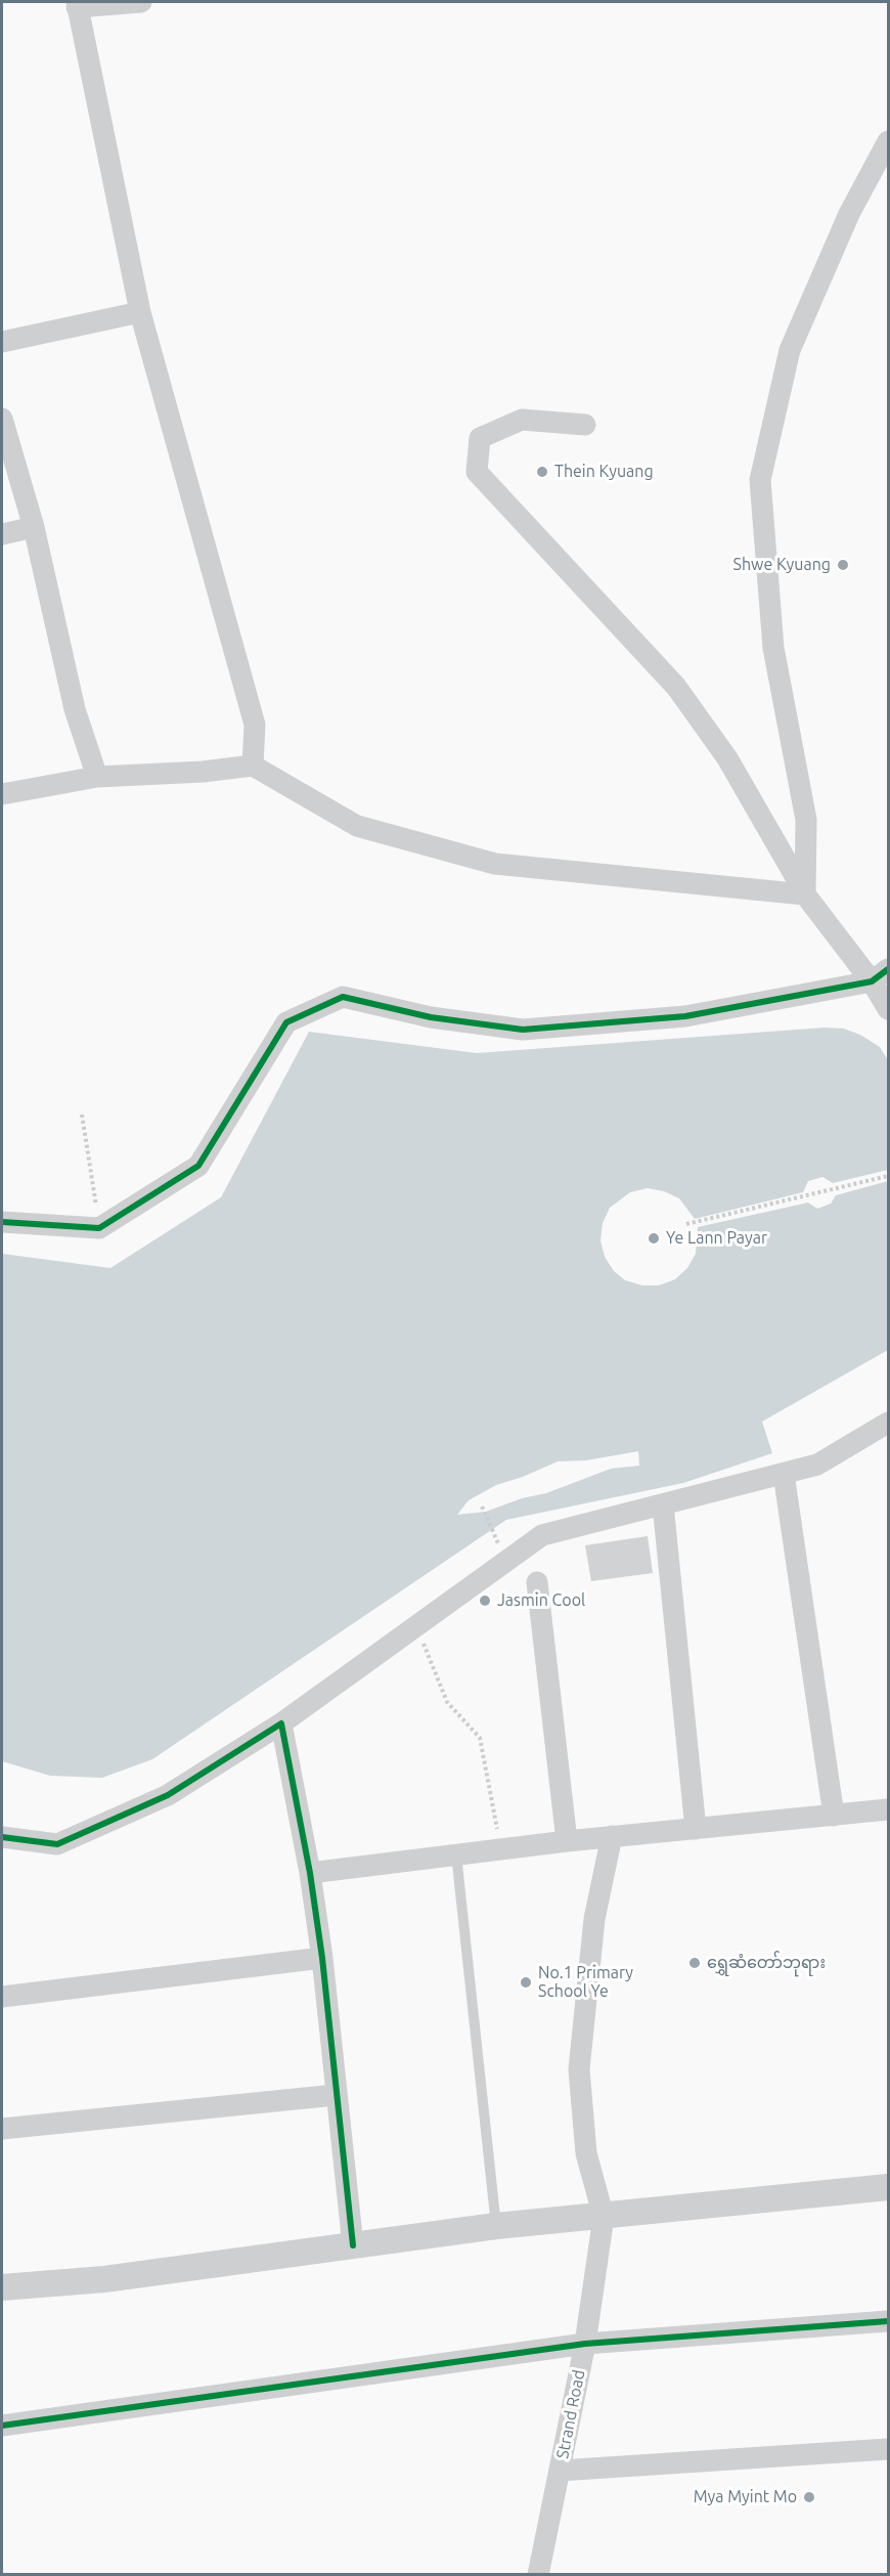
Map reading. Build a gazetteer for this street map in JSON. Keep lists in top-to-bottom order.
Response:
{
  "streets": {
    "street": ["Strand Road"]
  },
  "places": [
    "Thein Kyuang",
    "Shwe Kyuang",
    "Ye Lann Payar",
    "Jasmin Cool",
    "ရွှေဆံတော်ဘုရား",
    "No.1 Primary School Ye",
    "Mya Myint Mo"
  ]
}
